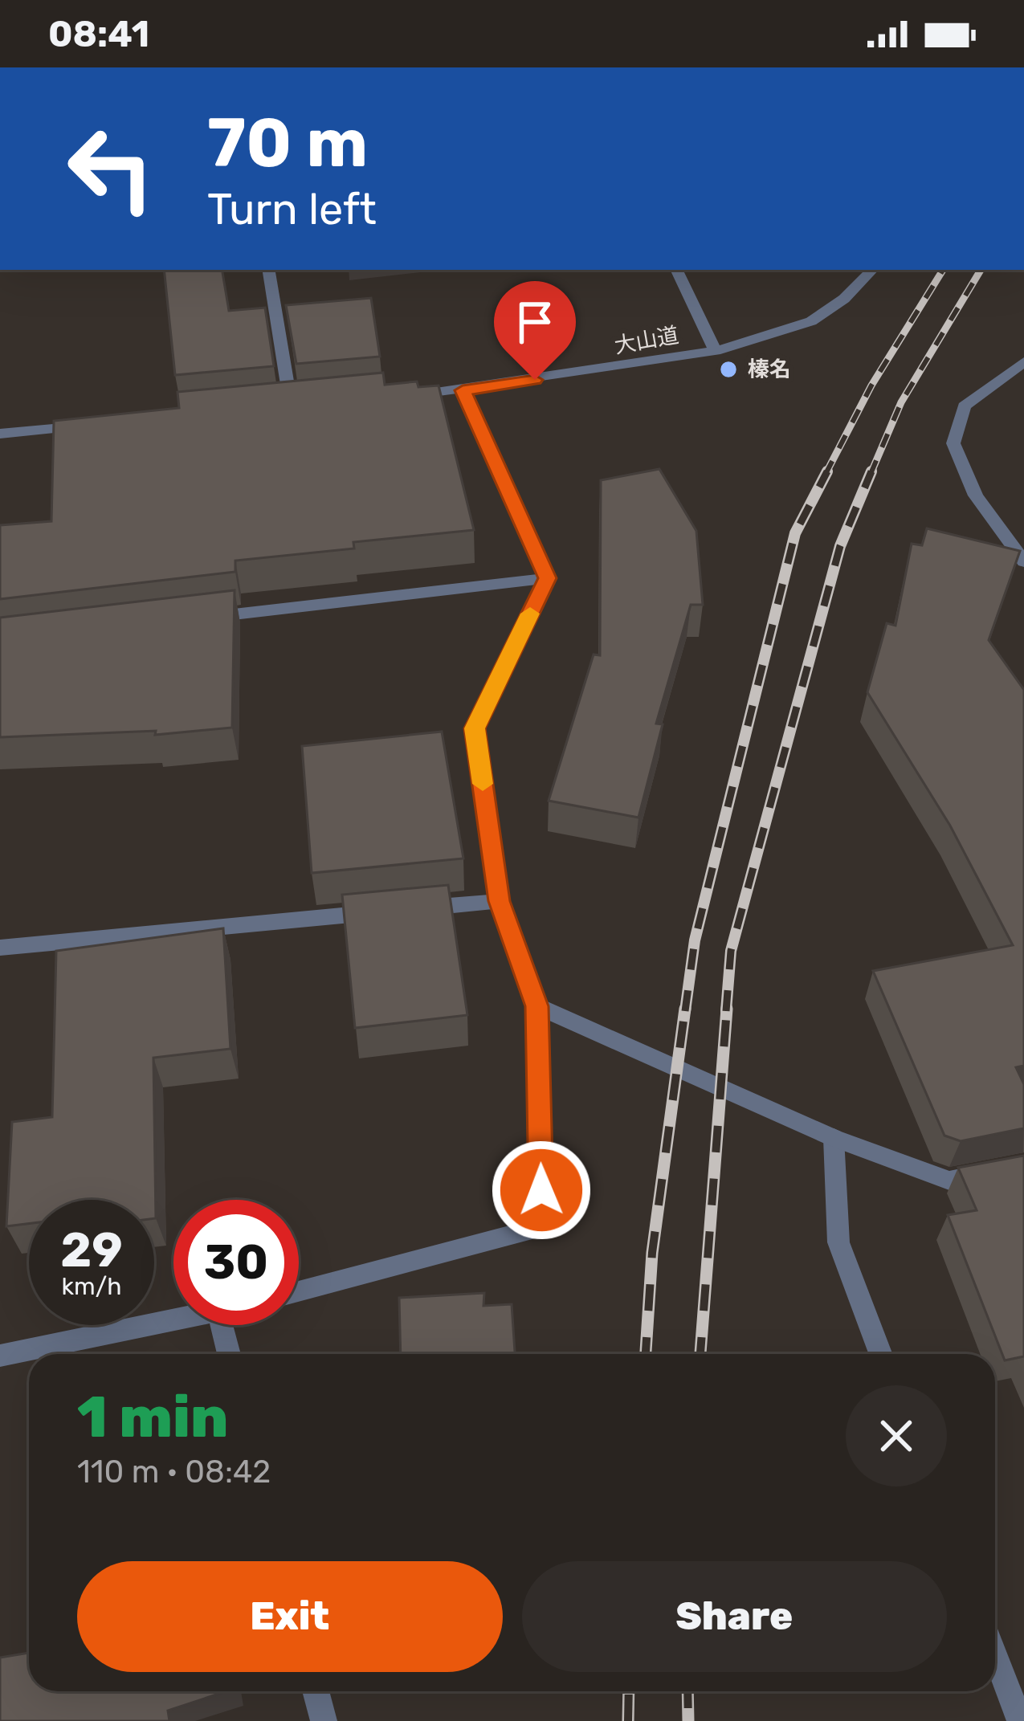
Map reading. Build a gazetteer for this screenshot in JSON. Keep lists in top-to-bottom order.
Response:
{
  "streets": {
    "street": ["大山道"]
  },
  "places": ["榛名"],
  "page": {
    "status": "08:41",
    "turn": ["70 m", "Turn left"],
    "speed": "29 km/h",
    "limit": "30",
    "heading": ["1 min", "110 m · 08:42"],
    "buttons": ["Exit", "Share"]
  }
}
